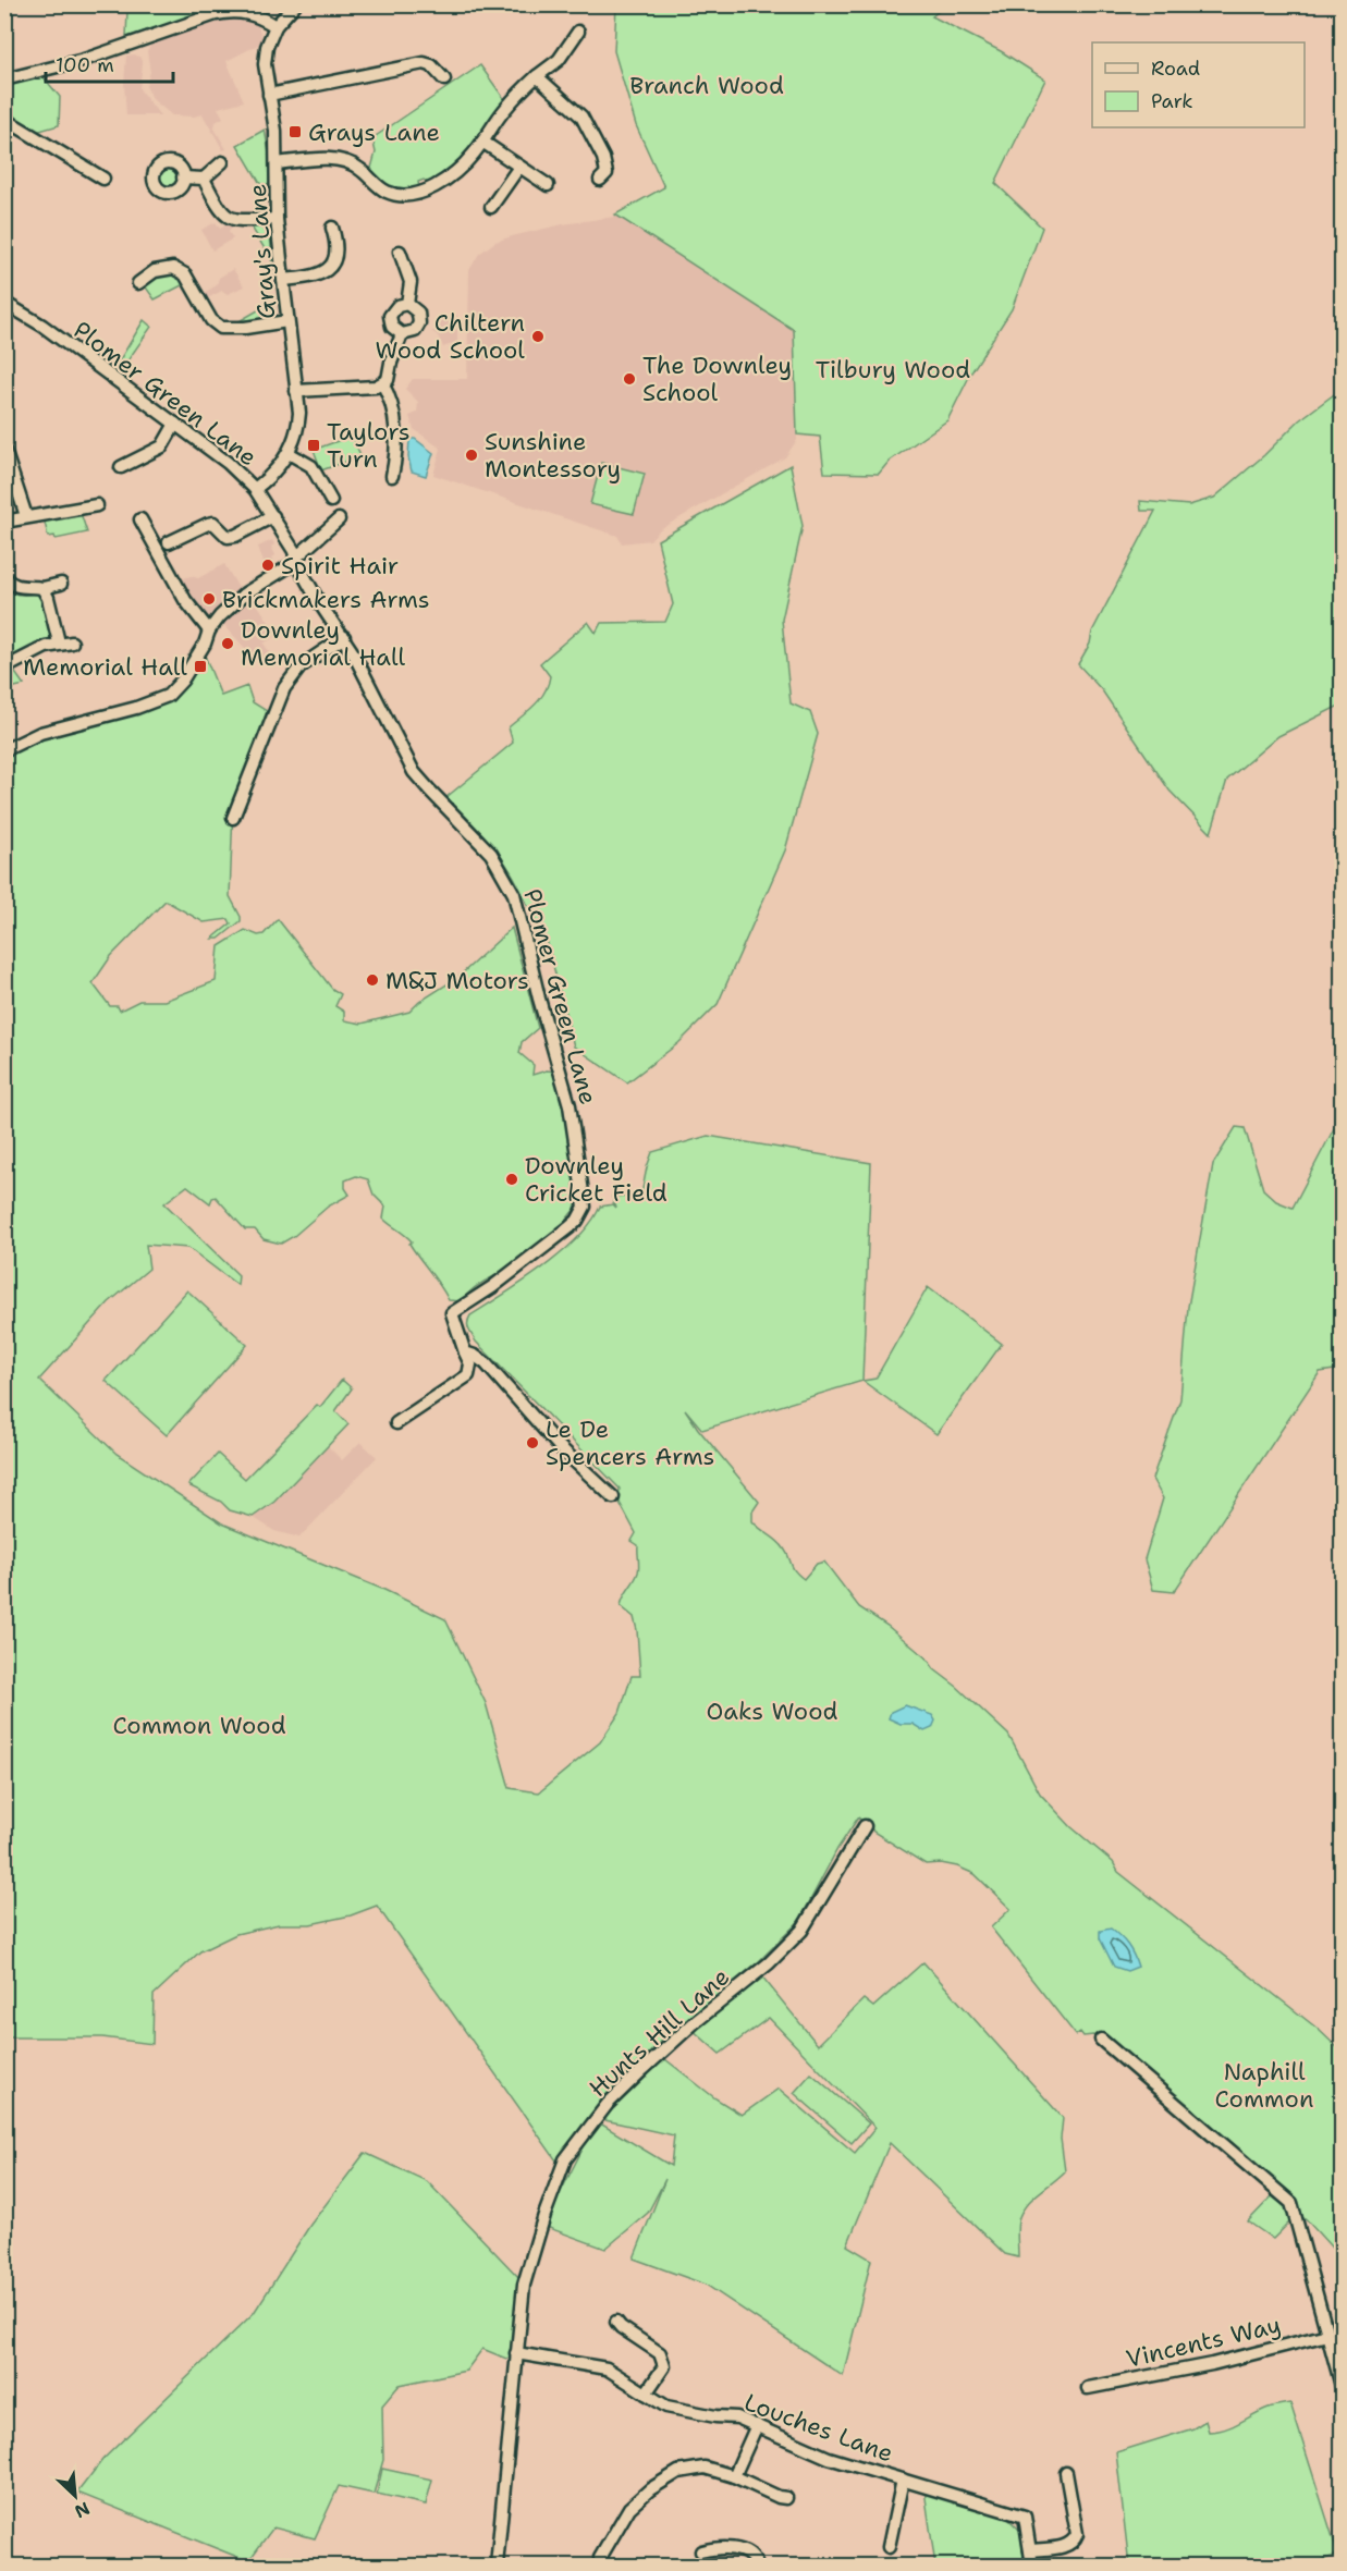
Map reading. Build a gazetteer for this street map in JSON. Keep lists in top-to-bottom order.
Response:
{
  "streets": {
    "street": [
      "Gray's Lane",
      "Plomer Green Lane",
      "Hunts Hill Lane",
      "Vincents Way",
      "Louches Lane"
    ]
  },
  "crossings": [
    ["Gray's Lane", "Plomer Green Lane"],
    ["Hunts Hill Lane", "Louches Lane"]
  ],
  "parks": [
    "Branch Wood",
    "Tilbury Wood",
    "Oaks Wood",
    "Common Wood",
    "Naphill Common"
  ],
  "places": {
    "transit": ["Grays Lane", "Taylors Turn", "Memorial Hall"],
    "other": [
      "Chiltern Wood School",
      "The Downley School",
      "Sunshine Montessory",
      "Spirit Hair",
      "Brickmakers Arms",
      "Downley Memorial Hall",
      "M&J Motors",
      "Downley Cricket Field",
      "Le De Spencers Arms"
    ]
  },
  "legend": ["Road", "Park"],
  "scale_bar": "100 m",
  "north": "bottom right"
}
